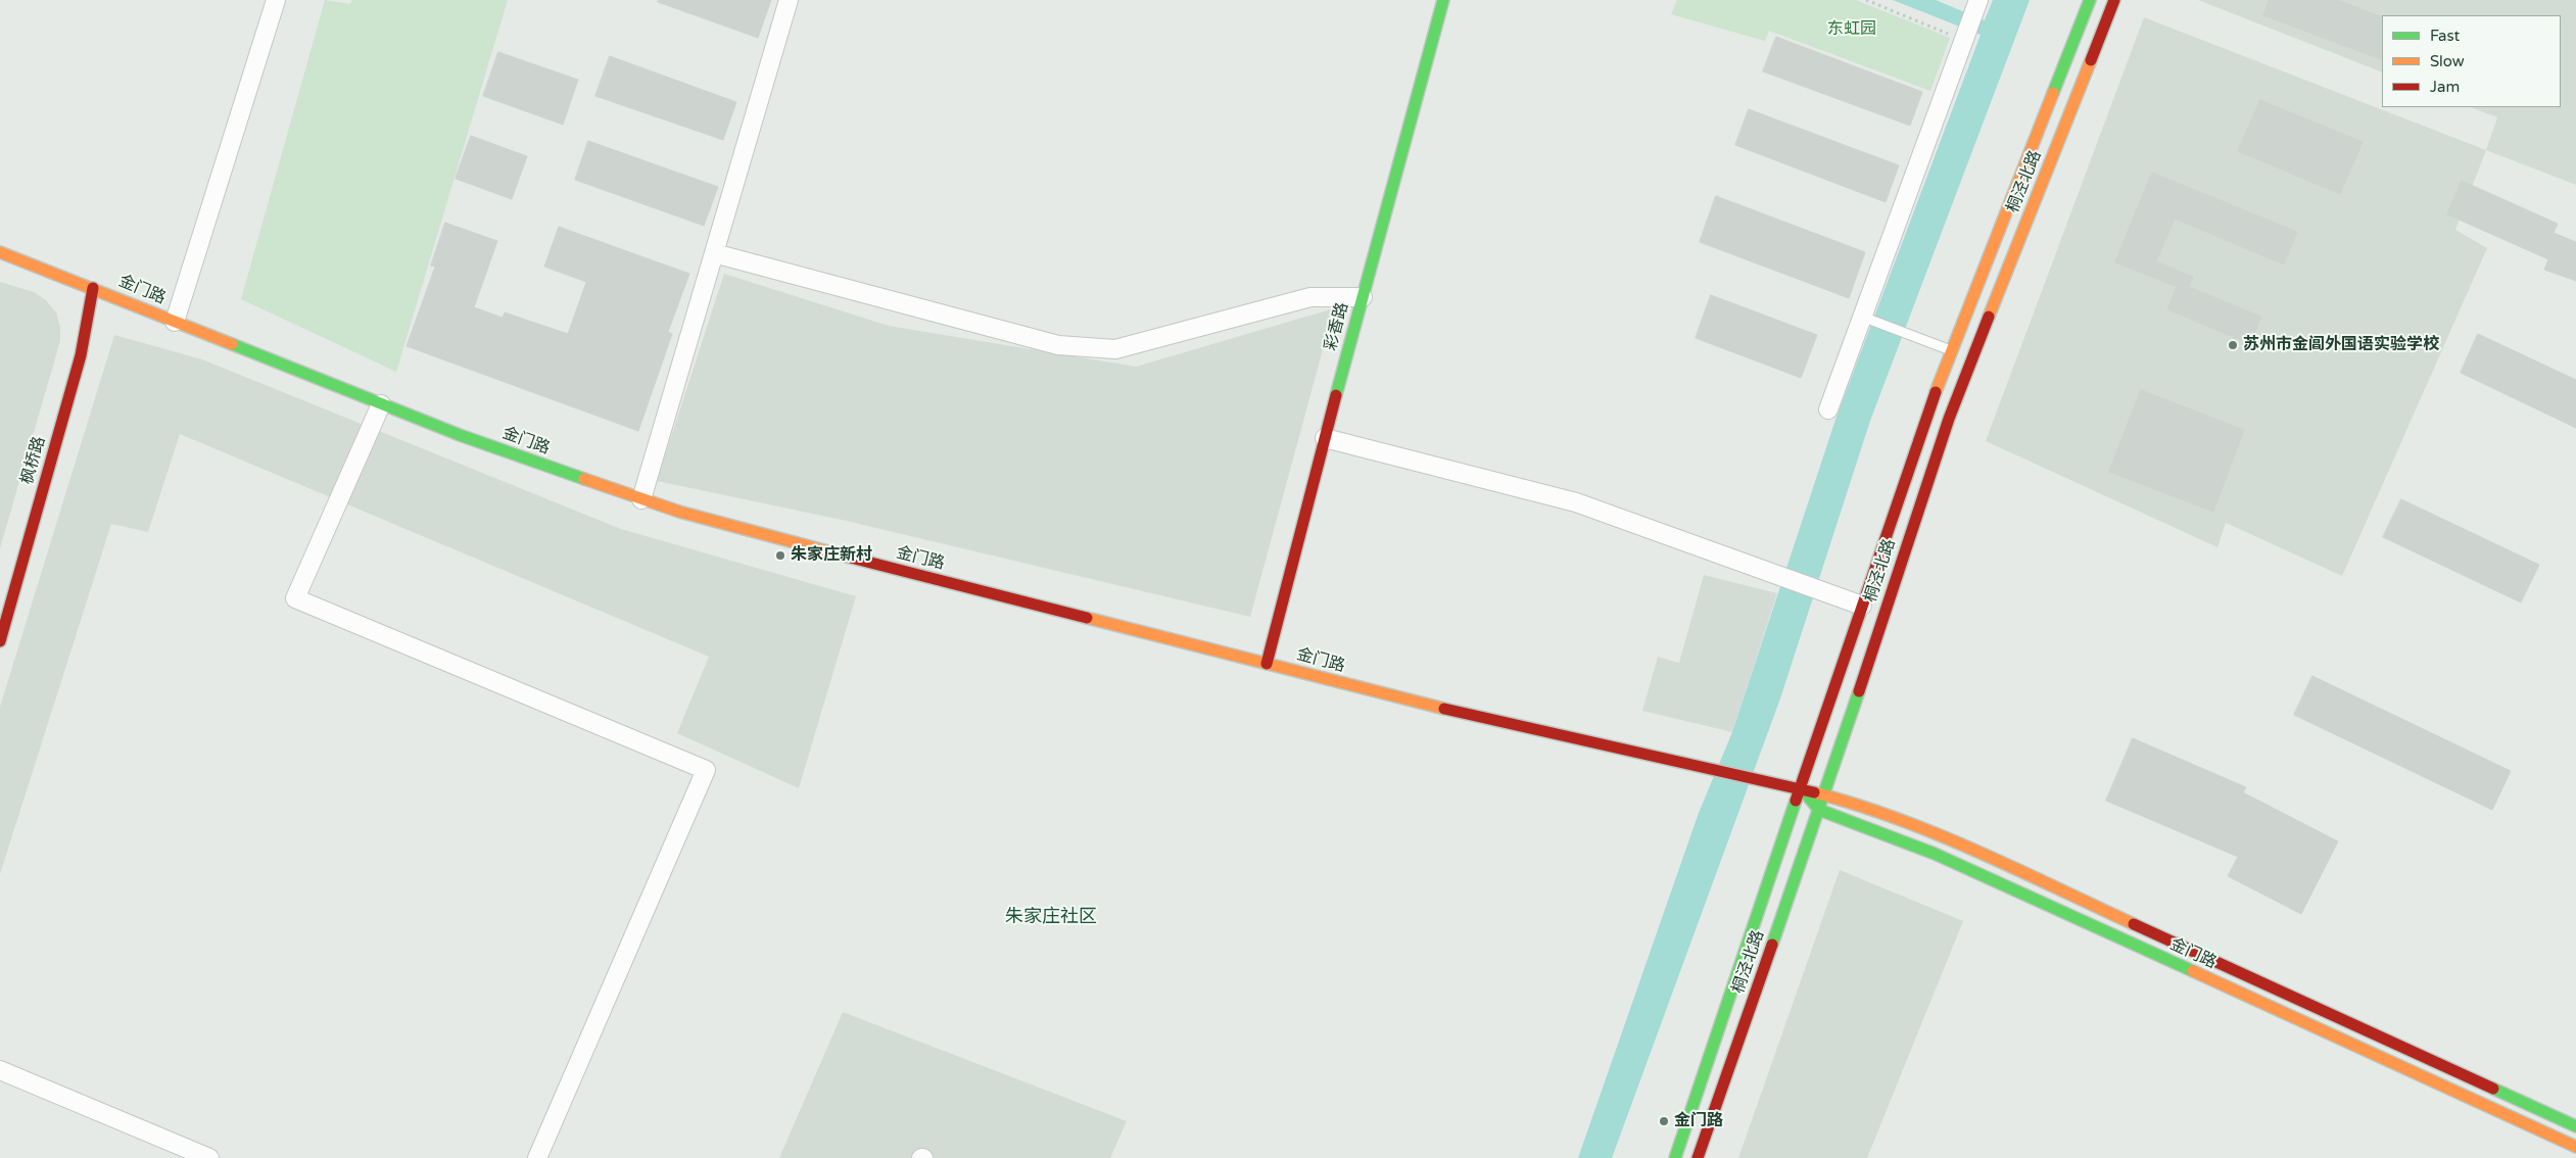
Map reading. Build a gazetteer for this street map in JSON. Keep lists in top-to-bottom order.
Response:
{
  "streets": {
    "main road": [
      "桐泾北路",
      "金门路",
      "彩香路",
      "枫桥路"
    ]
  },
  "crossings": [
    ["桐泾北路", "金门路"],
    ["金门路", "彩香路"],
    ["金门路", "枫桥路"]
  ],
  "districts": ["朱家庄社区"],
  "parks": ["东虹园"],
  "places": ["苏州市金阊外国语实验学校", "朱家庄新村", "金门路"],
  "legend": ["Fast", "Slow", "Jam"]
}
